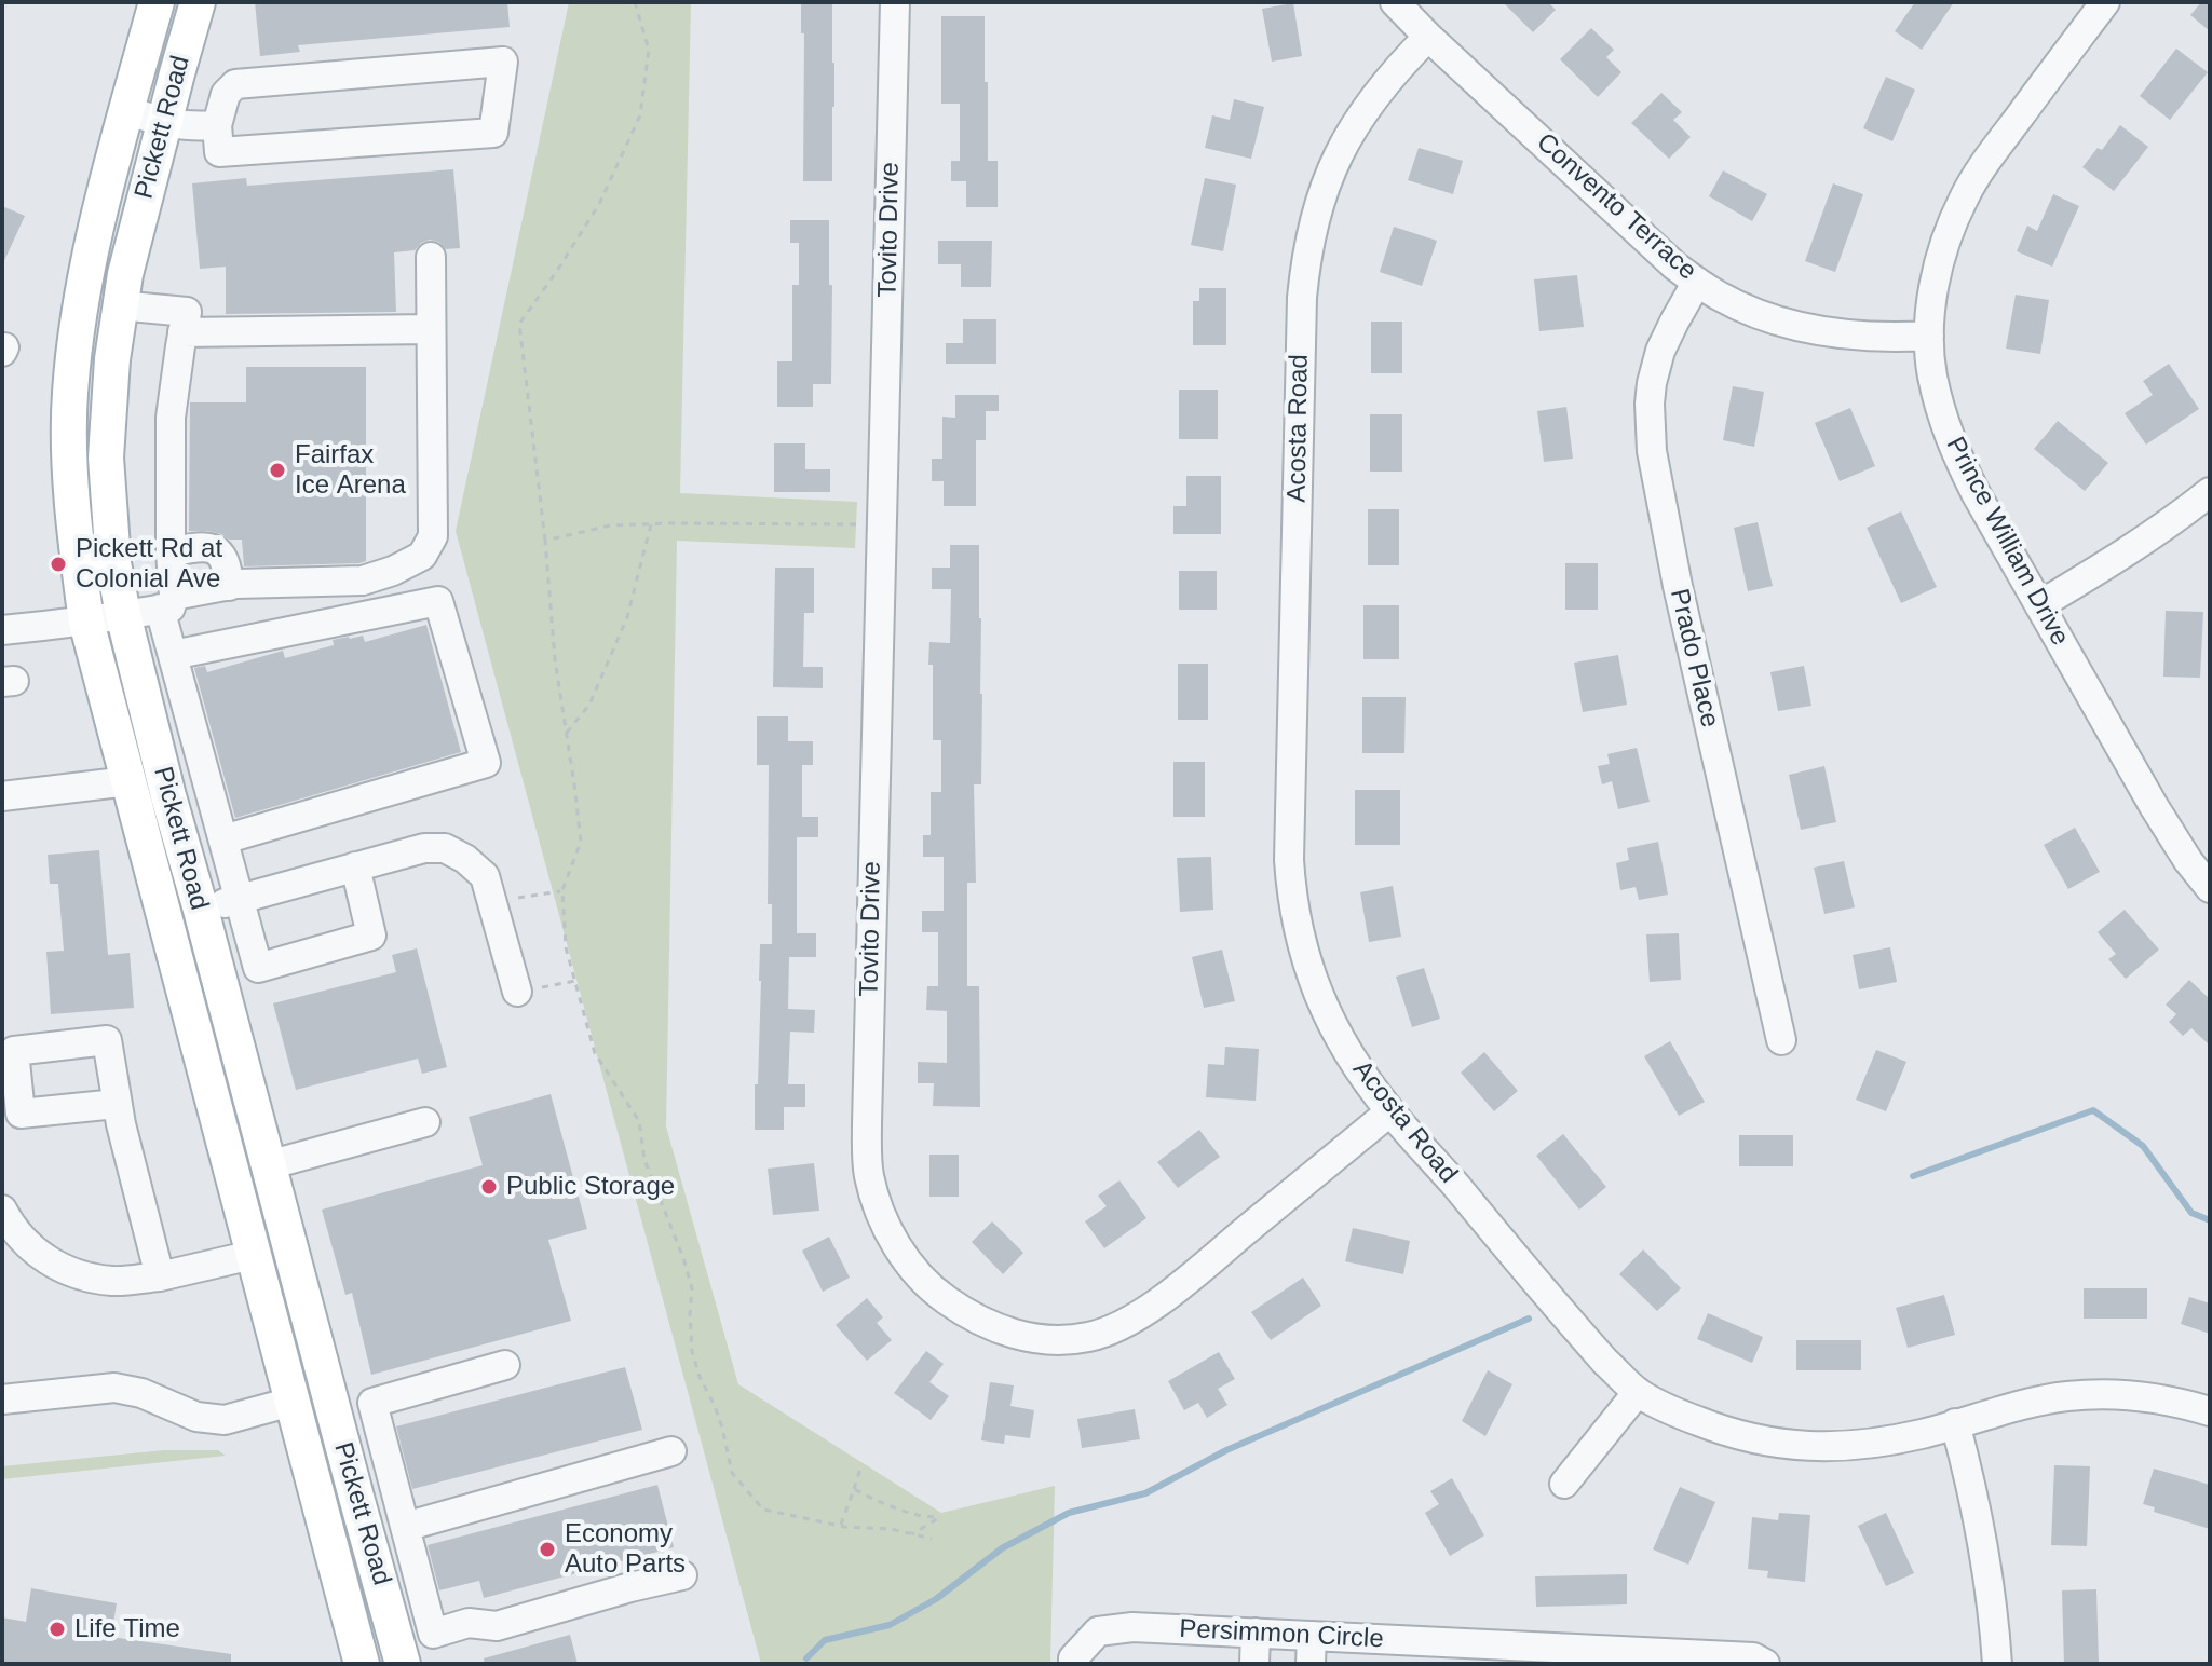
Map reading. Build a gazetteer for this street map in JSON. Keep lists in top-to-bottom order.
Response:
{
  "streets": {
    "main road": ["Pickett Road"],
    "street": [
      "Convento Terrace",
      "Tovito Drive",
      "Acosta Road",
      "Prince William Drive",
      "Prado Place",
      "Persimmon Circle"
    ]
  },
  "crossings": [
    ["Convento Terrace", "Acosta Road"],
    ["Convento Terrace", "Prince William Drive"],
    ["Convento Terrace", "Prado Place"],
    ["Tovito Drive", "Acosta Road"]
  ],
  "places": [
    "Fairfax Ice Arena",
    "Pickett Rd at Colonial Ave",
    "Public Storage",
    "Economy Auto Parts",
    "Life Time"
  ]
}
